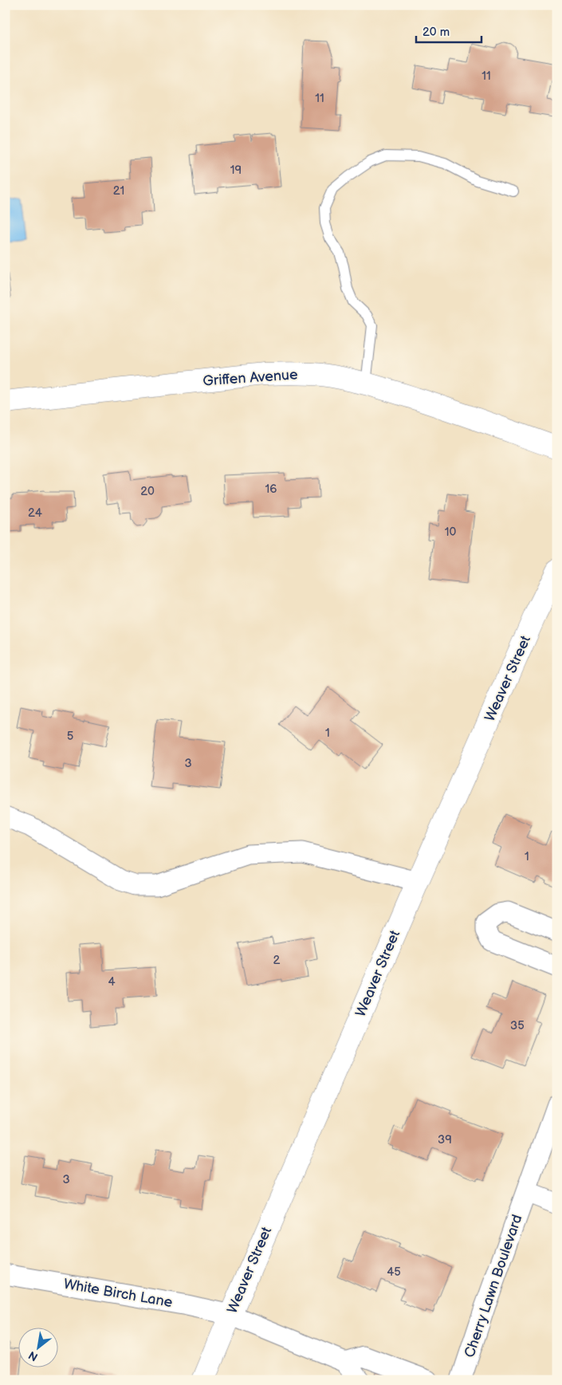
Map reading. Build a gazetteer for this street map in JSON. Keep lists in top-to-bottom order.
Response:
{
  "streets": {
    "main road": ["Griffen Avenue", "Weaver Street"],
    "street": ["Cherry Lawn Boulevard", "White Birch Lane"]
  },
  "crossings": [
    ["Weaver Street", "White Birch Lane"]
  ],
  "house_numbers": [
    "11",
    "11",
    "19",
    "21",
    "16",
    "20",
    "24",
    "10",
    "1",
    "5",
    "3",
    "1",
    "2",
    "4",
    "35",
    "39",
    "3",
    "45"
  ],
  "scale_bar": "20 m",
  "north": "bottom left"
}
